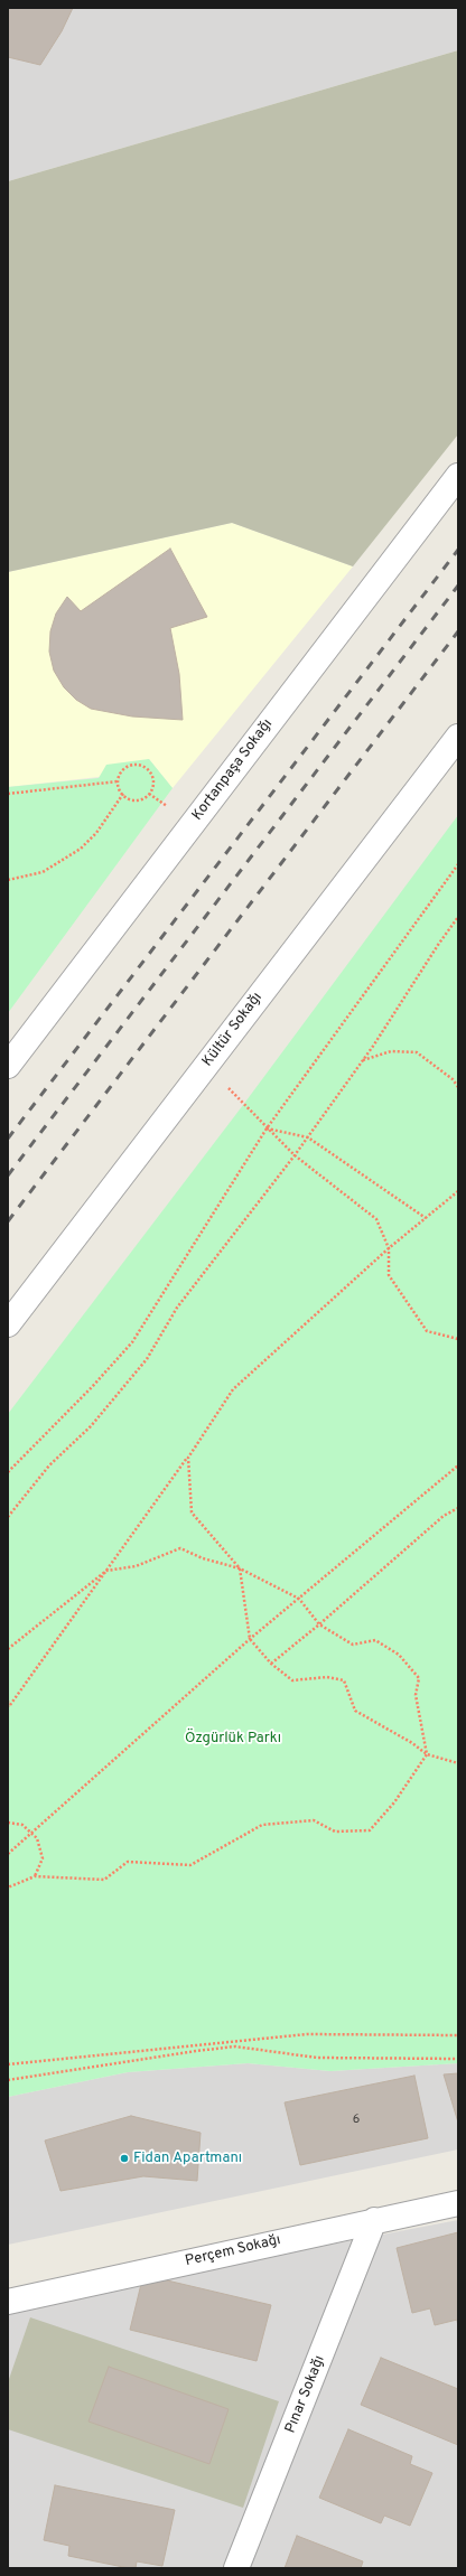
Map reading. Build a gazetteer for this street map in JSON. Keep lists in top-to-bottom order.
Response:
{
  "streets": {
    "street": [
      "Kortanpaşa Sokağı",
      "Kültür Sokağı",
      "Perçem Sokağı",
      "Pınar Sokağı"
    ]
  },
  "crossings": [
    ["Perçem Sokağı", "Pınar Sokağı"]
  ],
  "parks": ["Özgürlük Parkı"],
  "places": ["Fidan Apartmanı"],
  "house_numbers": ["6"]
}
